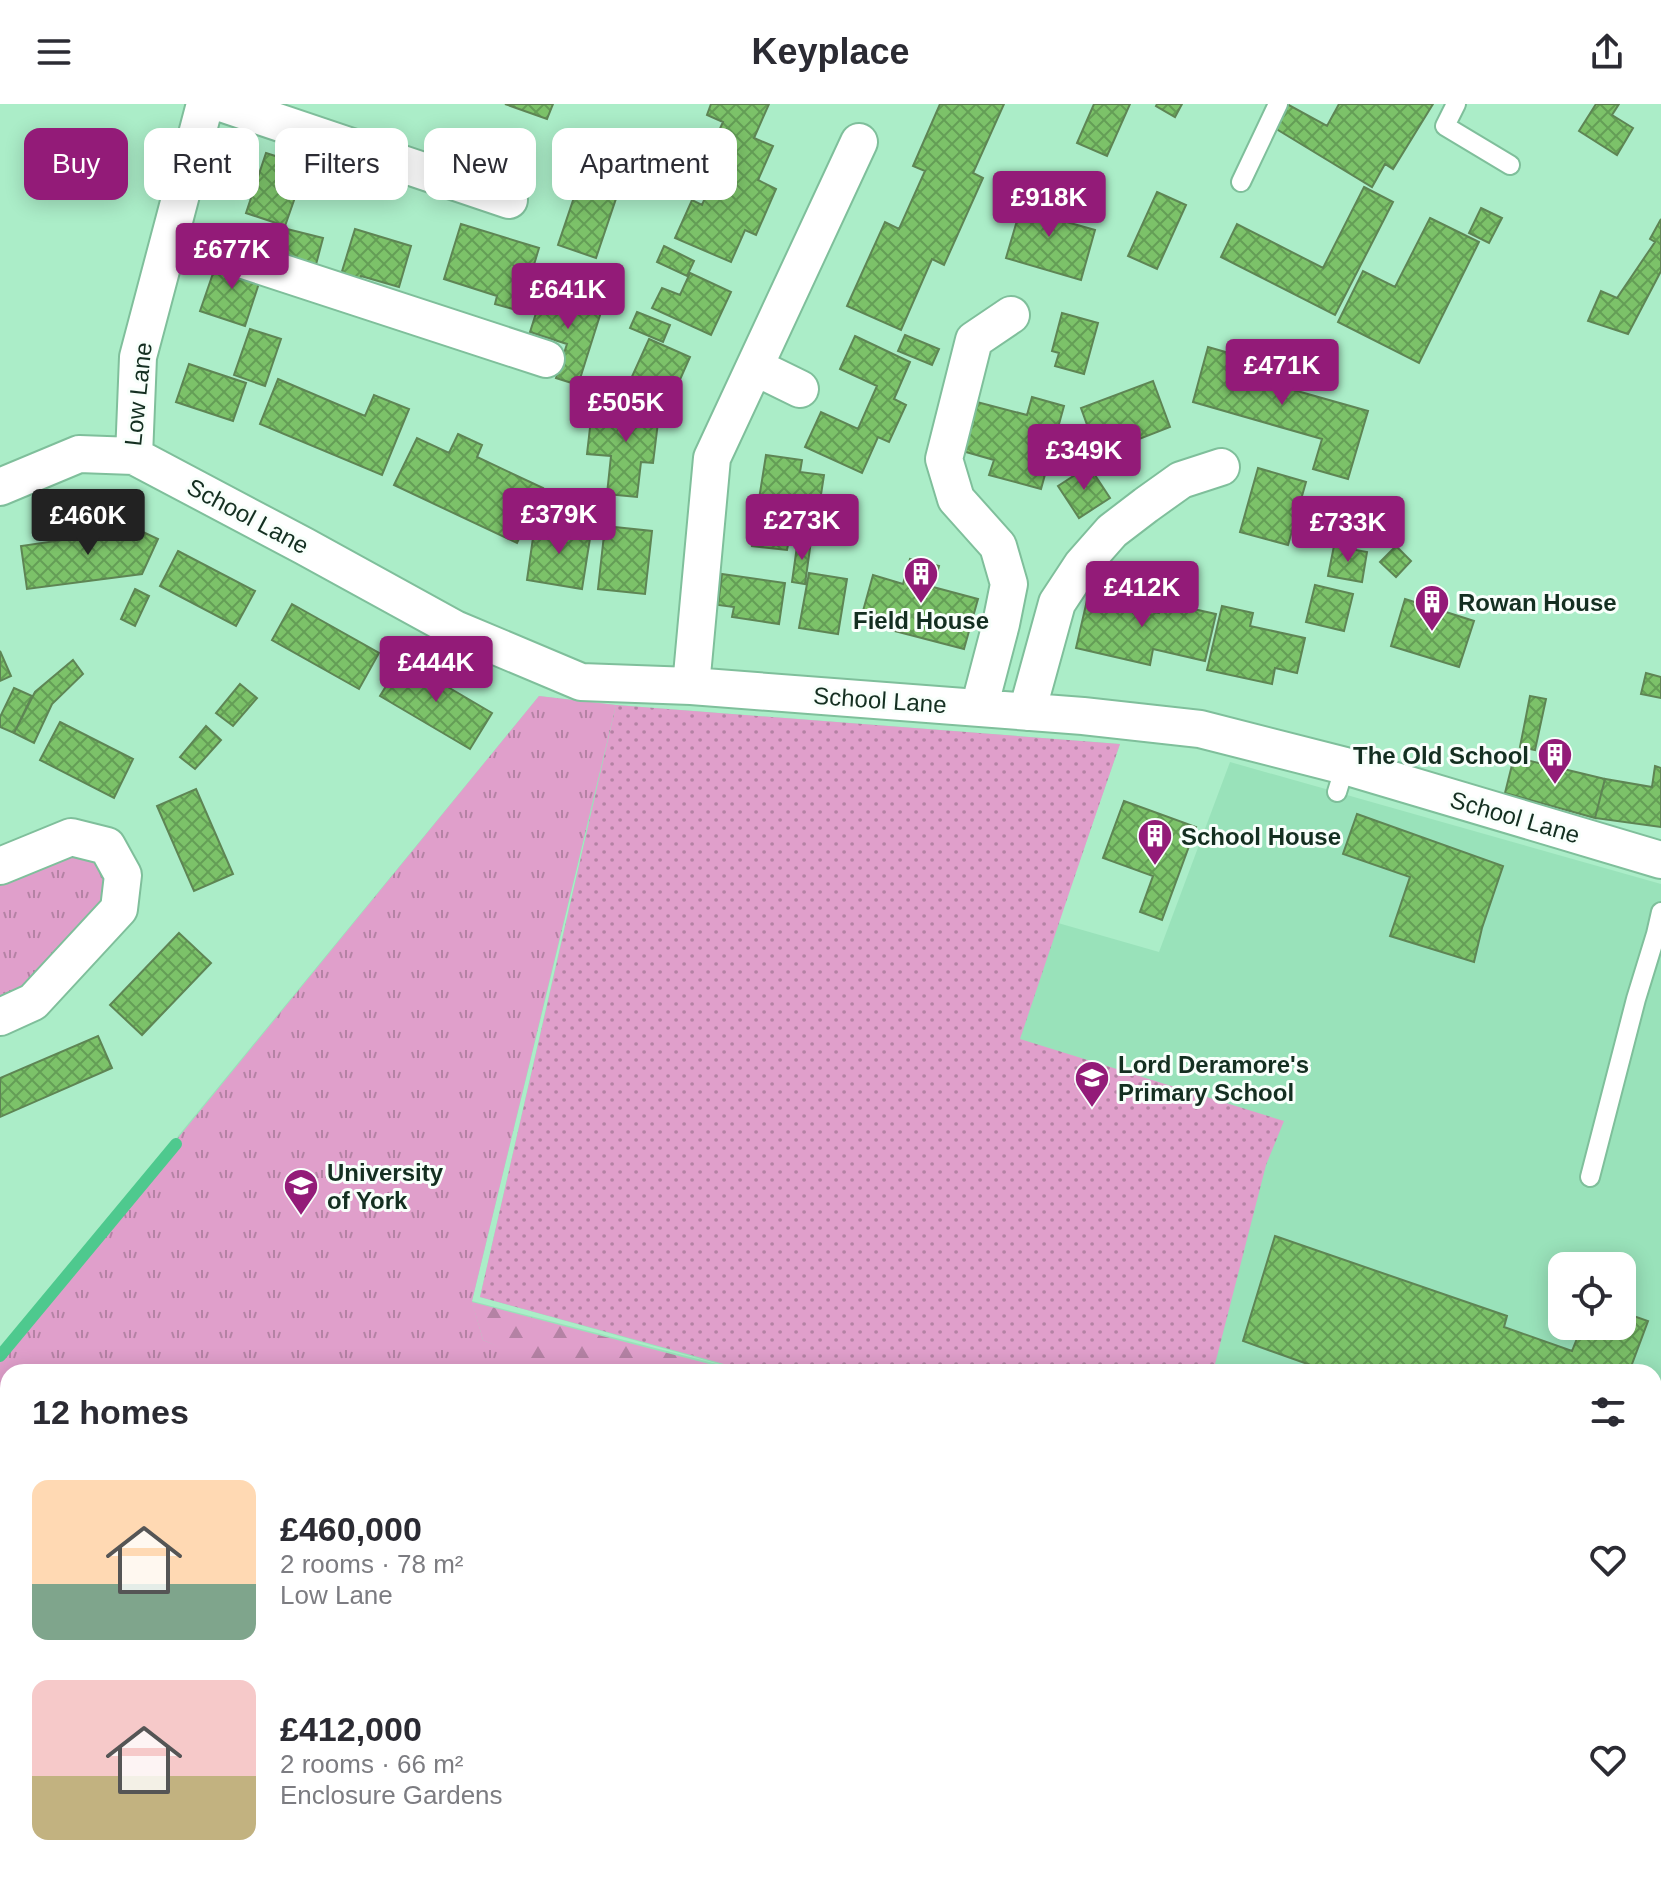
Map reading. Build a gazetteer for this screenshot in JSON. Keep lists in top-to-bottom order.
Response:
{
  "streets": {
    "street": ["Low Lane", "School Lane"]
  },
  "crossings": [
    ["Low Lane", "School Lane"]
  ],
  "places": {
    "building": [
      "Field House",
      "Rowan House",
      "The Old School",
      "School House"
    ],
    "school or university": ["Lord Deramore's Primary School", "University of York"]
  },
  "page": {
    "header": "Keyplace",
    "chip": [
      "Buy",
      "Rent",
      "Filters",
      "New",
      "Apartment"
    ],
    "price": [
      "£918K",
      "£677K",
      "£641K",
      "£471K",
      "£505K",
      "£349K",
      "£379K",
      "£460K",
      "£273K",
      "£733K",
      "£412K",
      "£444K"
    ],
    "heading": "12 homes",
    "list": [
      {
        "name": "£460,000",
        "note": "2 rooms · 78 m² · Low Lane"
      },
      {
        "name": "£412,000",
        "note": "2 rooms · 66 m² · Enclosure Gardens"
      }
    ]
  }
}
